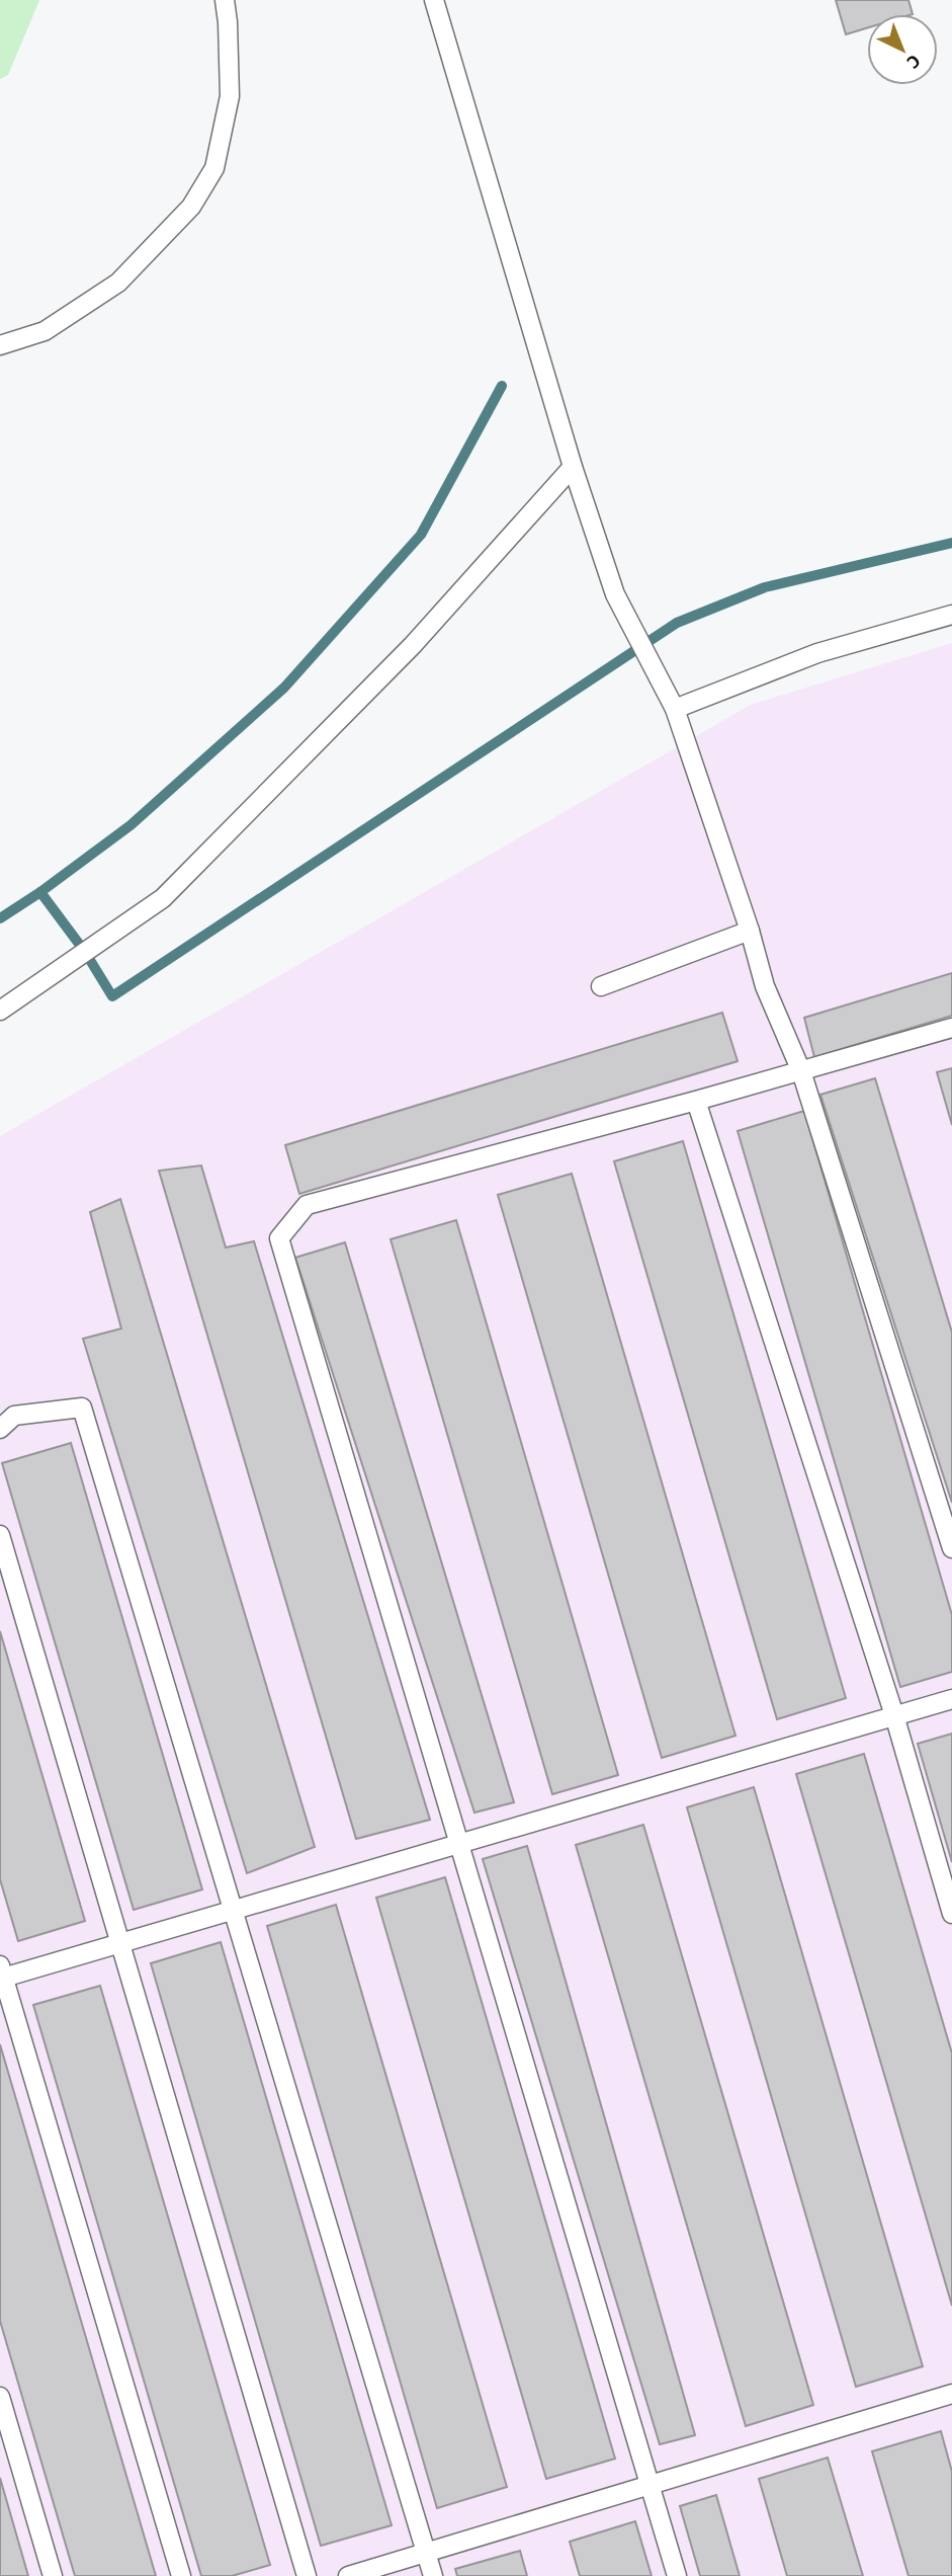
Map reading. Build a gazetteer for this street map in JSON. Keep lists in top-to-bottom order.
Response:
{
  "north": "bottom right"
}
